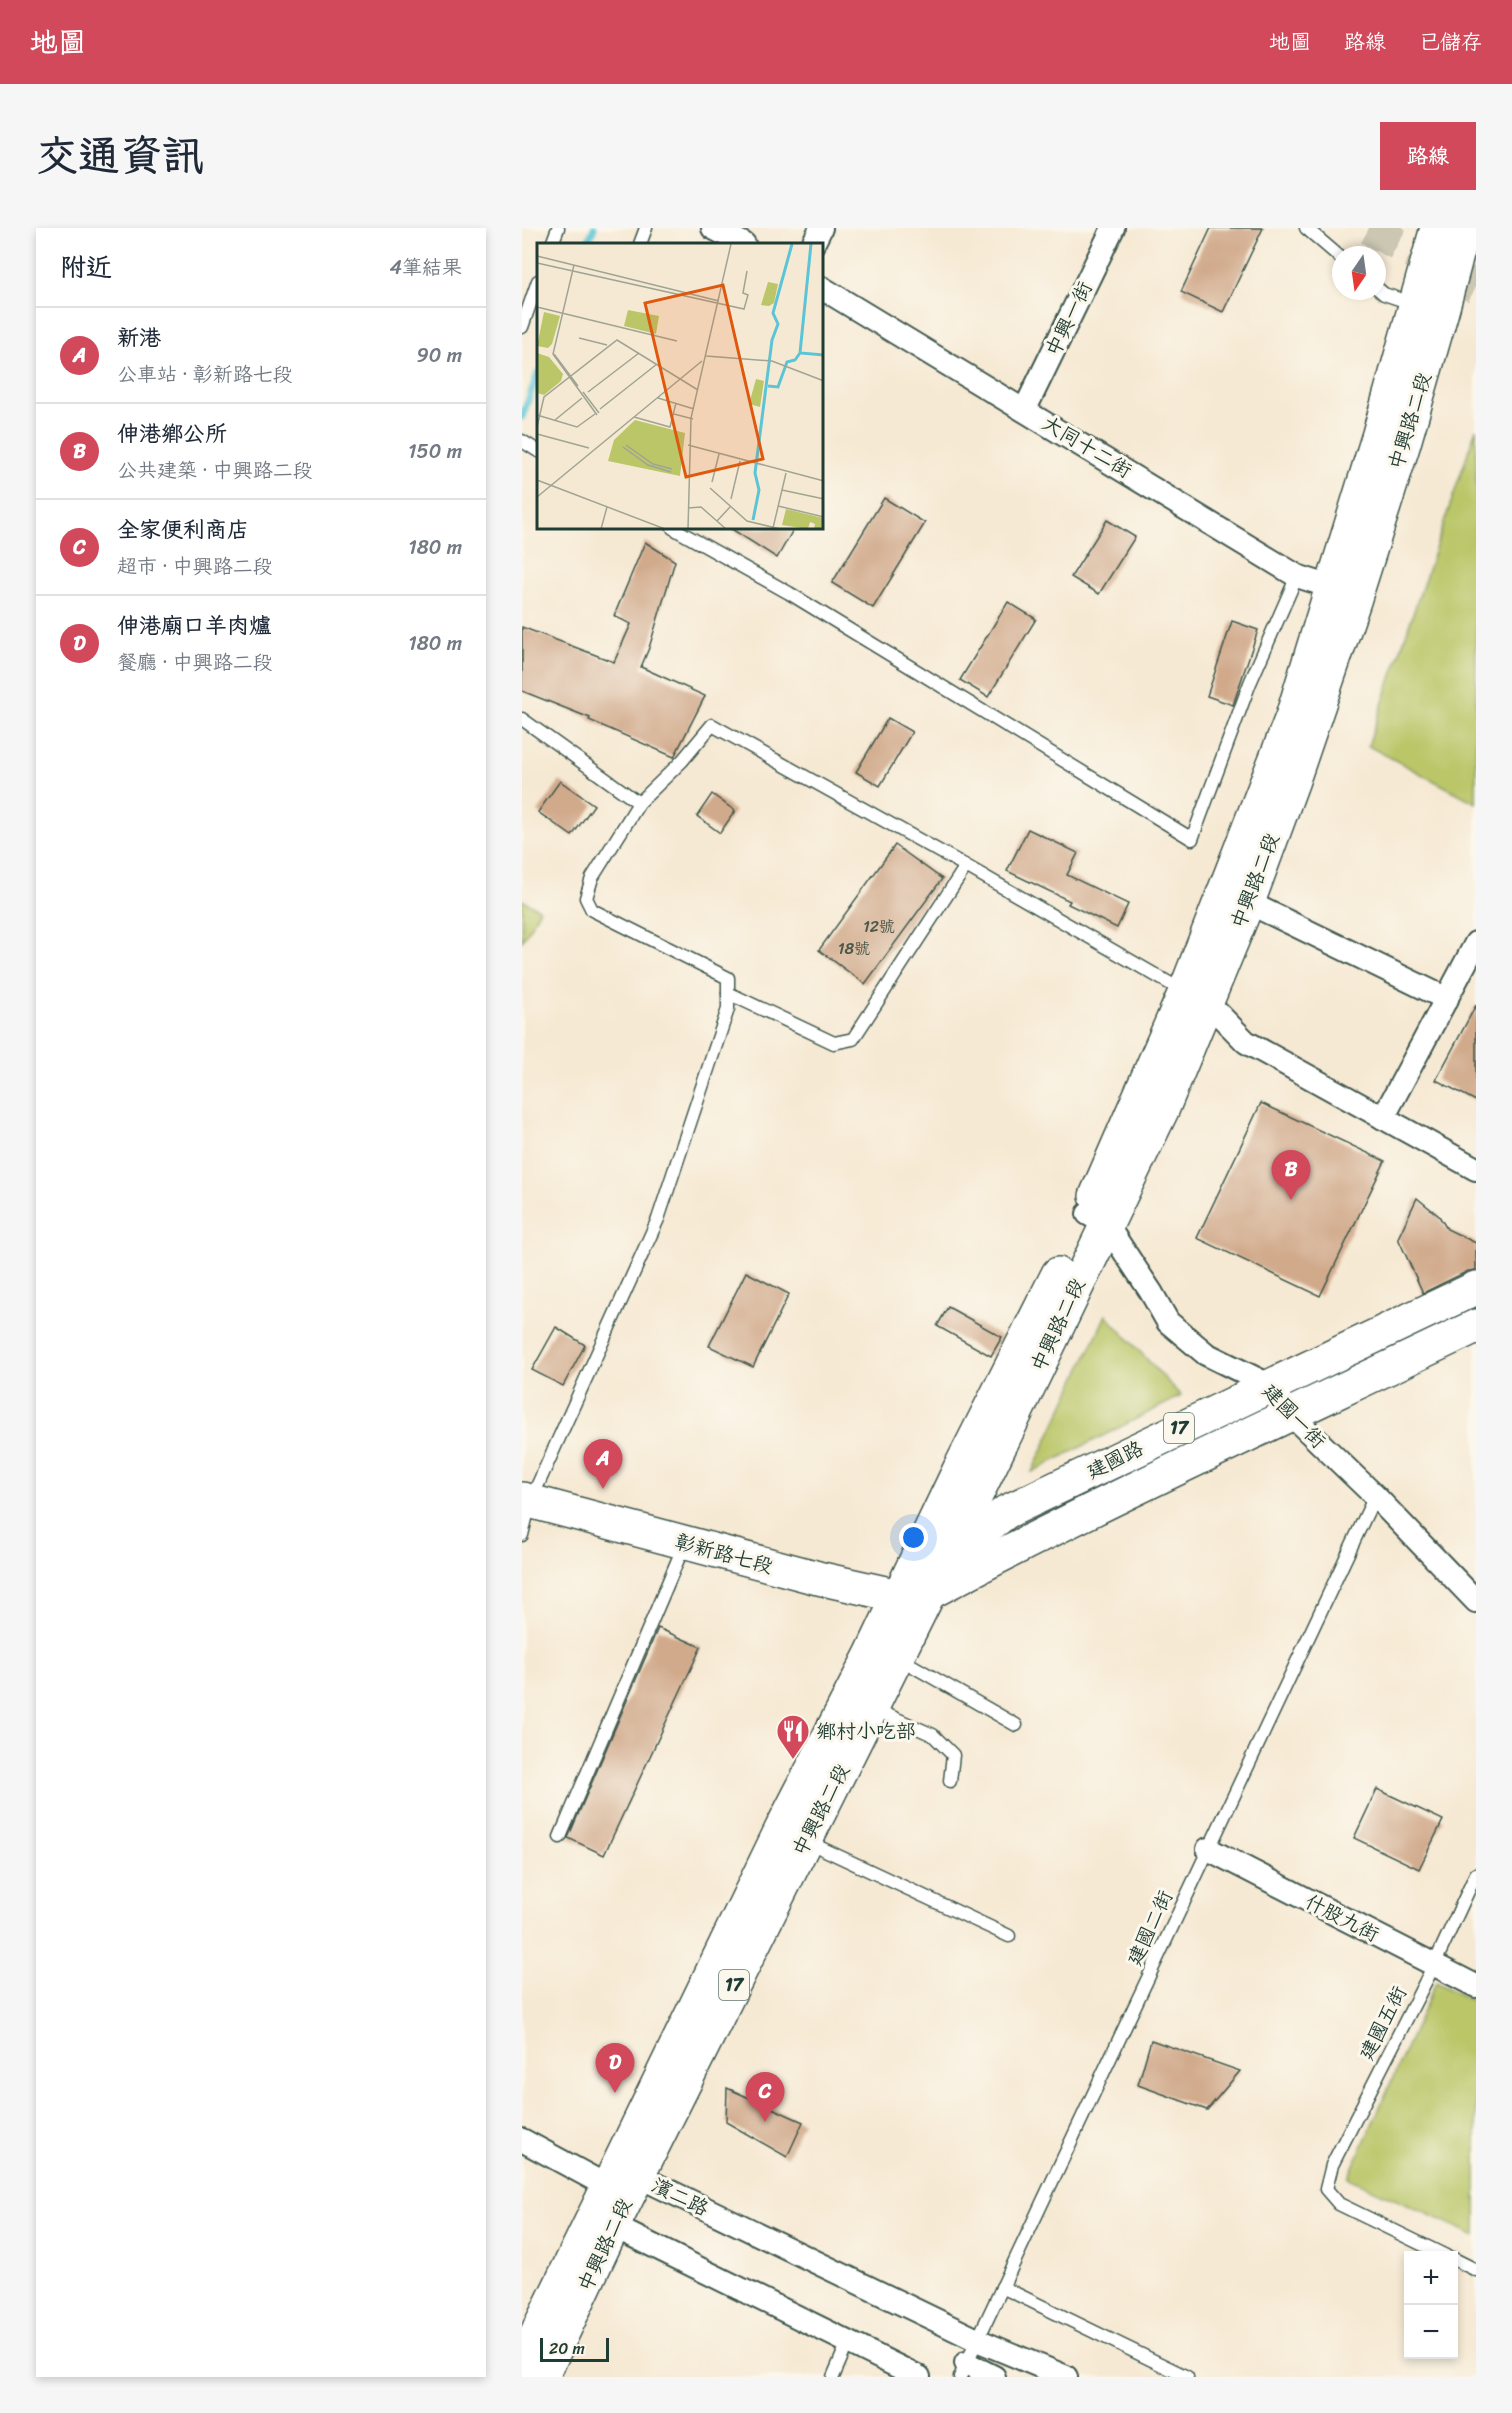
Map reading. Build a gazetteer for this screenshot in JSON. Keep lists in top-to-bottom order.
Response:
{
  "streets": {
    "main road": [
      "中興路二段",
      "17",
      "建國路",
      "彰新路七段"
    ],
    "street": [
      "中興一街",
      "大同十二街",
      "建國一街",
      "什股九街",
      "濱二路"
    ],
    "lane": ["建國二街", "建國五街"]
  },
  "crossings": [
    ["中興一街", "大同十二街"],
    ["中興路二段", "大同十二街"],
    ["中興路二段", "建國一街"],
    ["中興路二段", "建國路"],
    ["中興路二段", "彰新路七段"],
    ["中興路二段", "濱二路"],
    ["建國一街", "建國路"],
    ["建國一街", "建國二街"],
    ["建國路", "彰新路七段"],
    ["什股九街", "建國二街"],
    ["什股九街", "建國五街"],
    ["建國二街", "濱二路"]
  ],
  "places": {
    "restaurant": ["鄉村小吃部"]
  },
  "house_numbers": ["12號", "18號"],
  "scale_bar": "20 m",
  "north": "bottom",
  "page": {
    "header": "地圖",
    "nav": ["地圖", "路線", "已儲存"],
    "title": "交通資訊",
    "buttons": "路線",
    "heading": ["附近", "4筆結果"],
    "list": [
      {
        "mark": "A",
        "name": "新港",
        "note": "公車站 · 彰新路七段",
        "value": "90 m"
      },
      {
        "mark": "B",
        "name": "伸港鄉公所",
        "note": "公共建築 · 中興路二段",
        "value": "150 m"
      },
      {
        "mark": "C",
        "name": "全家便利商店",
        "note": "超市 · 中興路二段",
        "value": "180 m"
      },
      {
        "mark": "D",
        "name": "伸港廟口羊肉爐",
        "note": "餐廳 · 中興路二段",
        "value": "180 m"
      }
    ],
    "pins": [
      "B",
      "A",
      "D",
      "C"
    ],
    "map_buttons": ["+", "−"],
    "scale": "20 m"
  }
}
